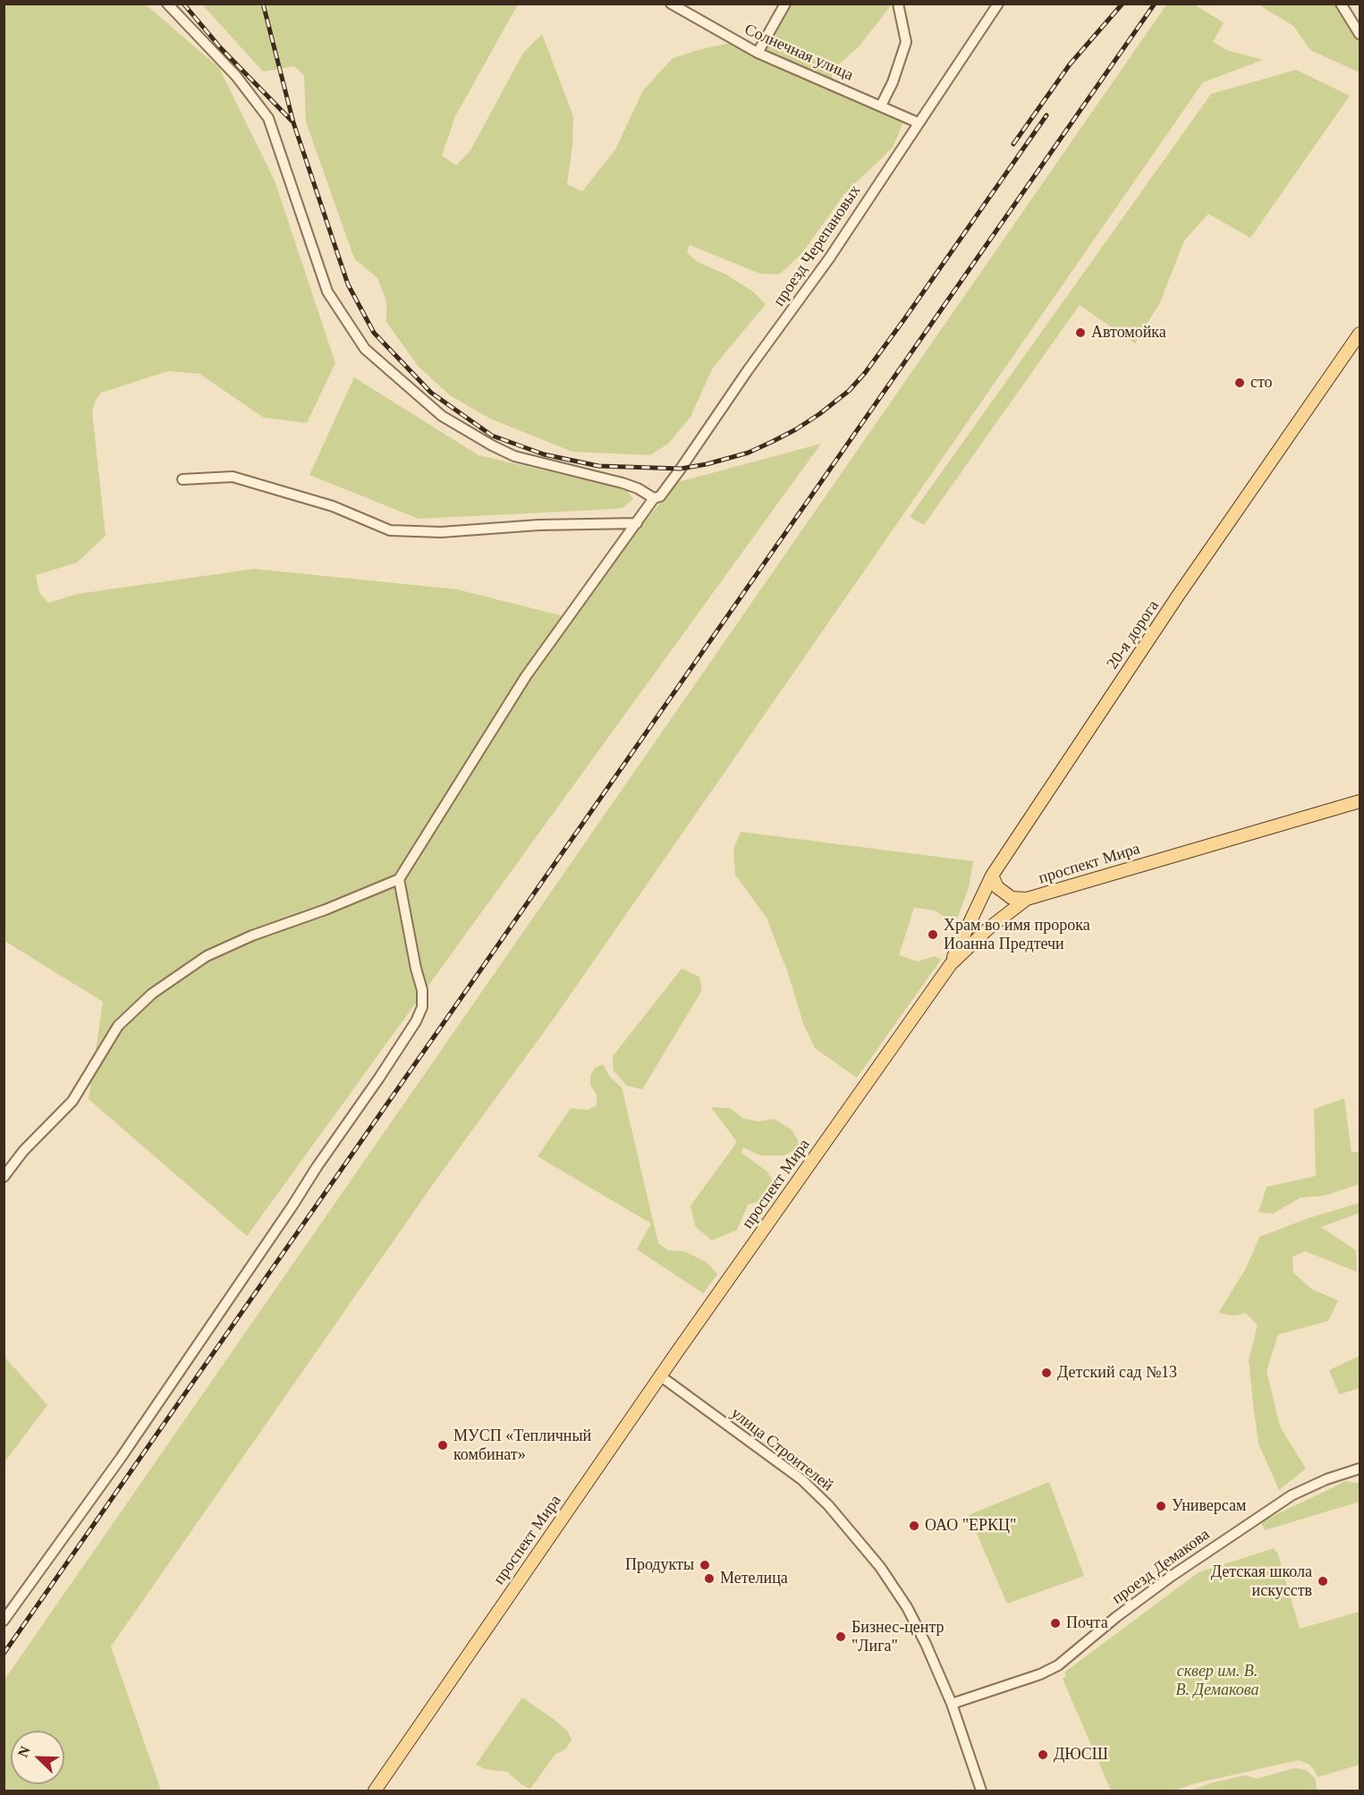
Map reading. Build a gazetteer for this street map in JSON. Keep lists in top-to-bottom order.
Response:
{
  "streets": {
    "main road": ["20-я дорога", "проспект Мира"],
    "street": [
      "Солнечная улица",
      "проезд Черепановых",
      "улица Строителей",
      "проезд Демакова"
    ]
  },
  "crossings": [
    ["Солнечная улица", "проезд Черепановых"],
    ["20-я дорога", "проспект Мира"],
    ["проспект Мира", "улица Строителей"],
    ["улица Строителей", "проезд Демакова"]
  ],
  "parks": ["сквер им. В. В. Демакова"],
  "places": [
    "Автомойка",
    "сто",
    "Храм во имя пророка Иоанна Предтечи",
    "Детский сад №13",
    "МУСП «Тепличный комбинат»",
    "Универсам",
    "ОАО \"ЕРКЦ\"",
    "Продукты",
    "Метелица",
    "Детская школа искусств",
    "Почта",
    "Бизнес-центр \"Лига\"",
    "ДЮСШ"
  ],
  "north": "top left"
}
